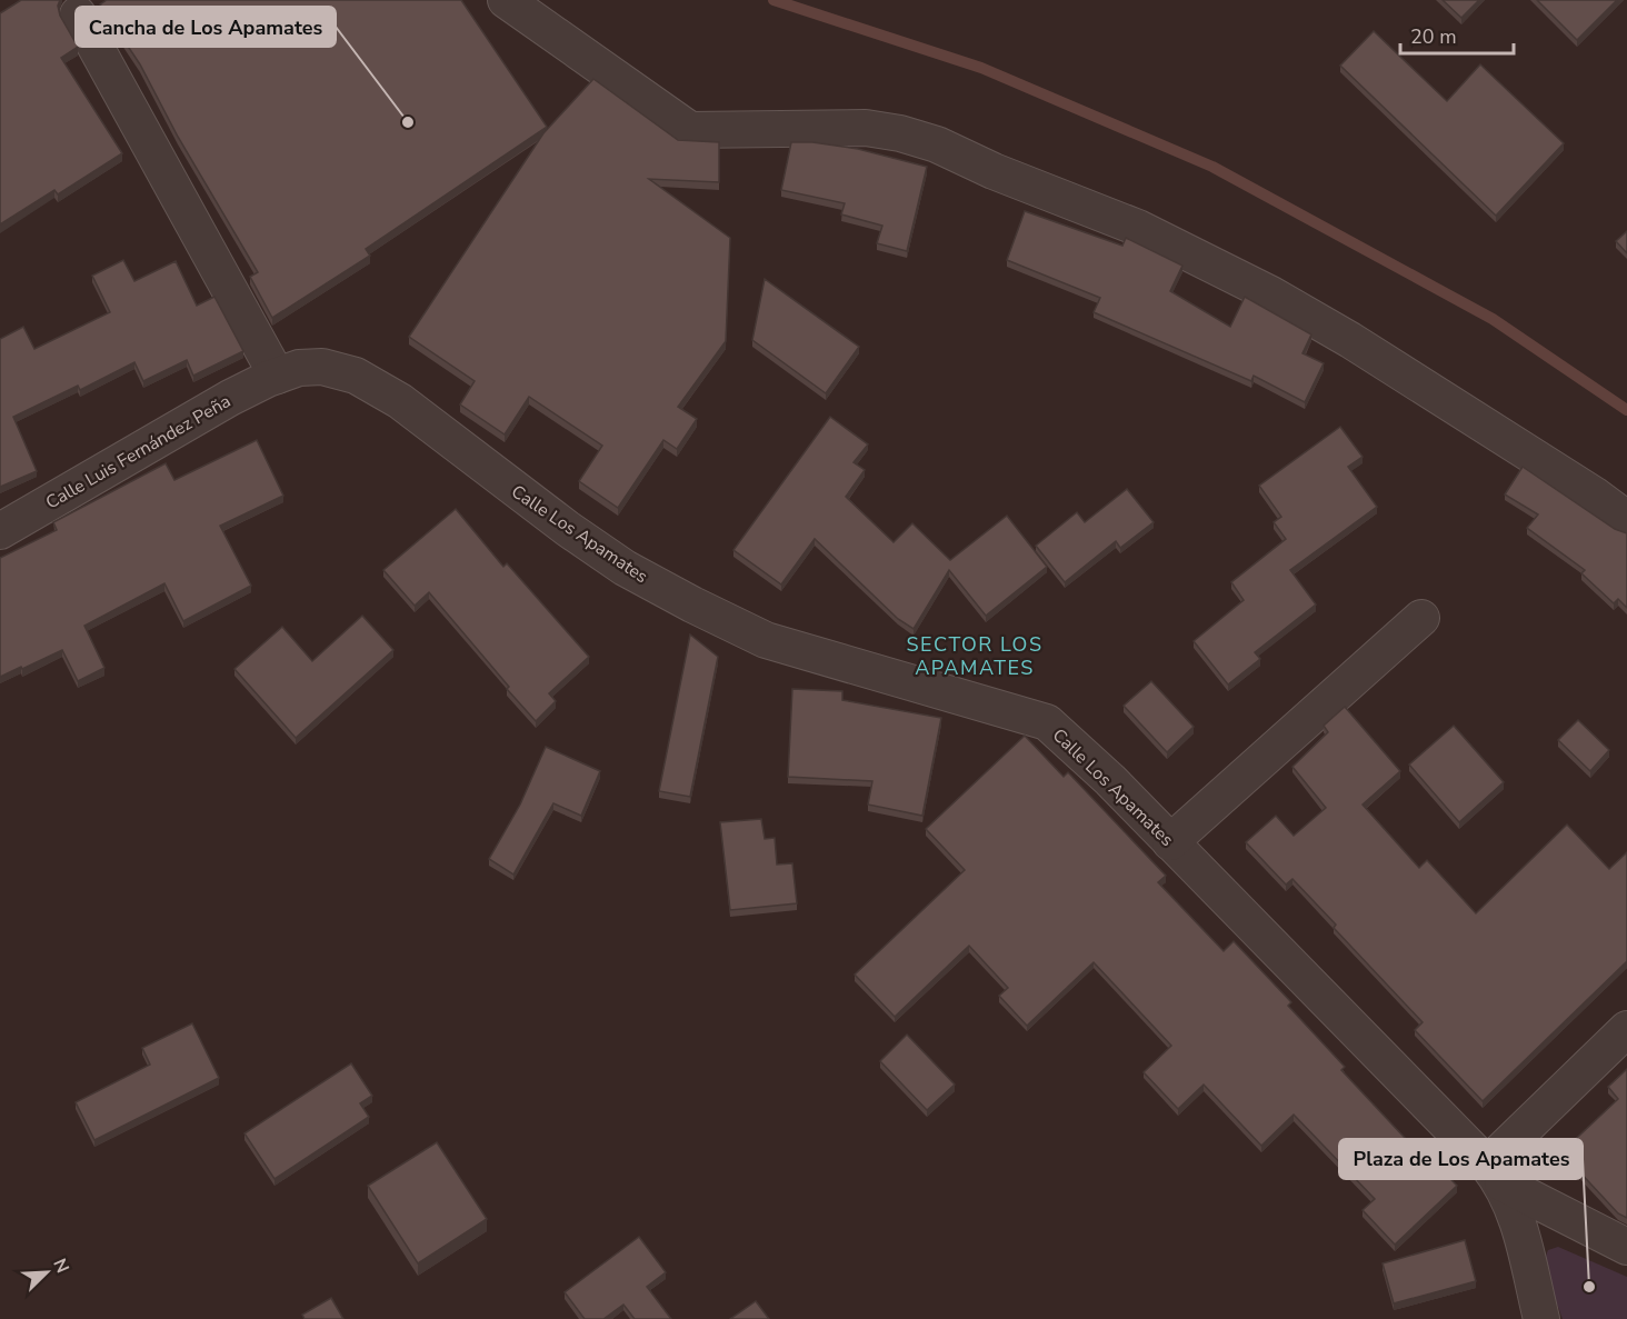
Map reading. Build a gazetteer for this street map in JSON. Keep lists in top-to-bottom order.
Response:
{
  "streets": {
    "street": ["Calle Luis Fernández Peña", "Calle Los Apamates"]
  },
  "crossings": [
    ["Calle Luis Fernández Peña", "Calle Los Apamates"]
  ],
  "districts": ["SECTOR LOS APAMATES"],
  "places": ["Cancha de Los Apamates", "Plaza de Los Apamates"],
  "scale_bar": "20 m",
  "north": "top right"
}
